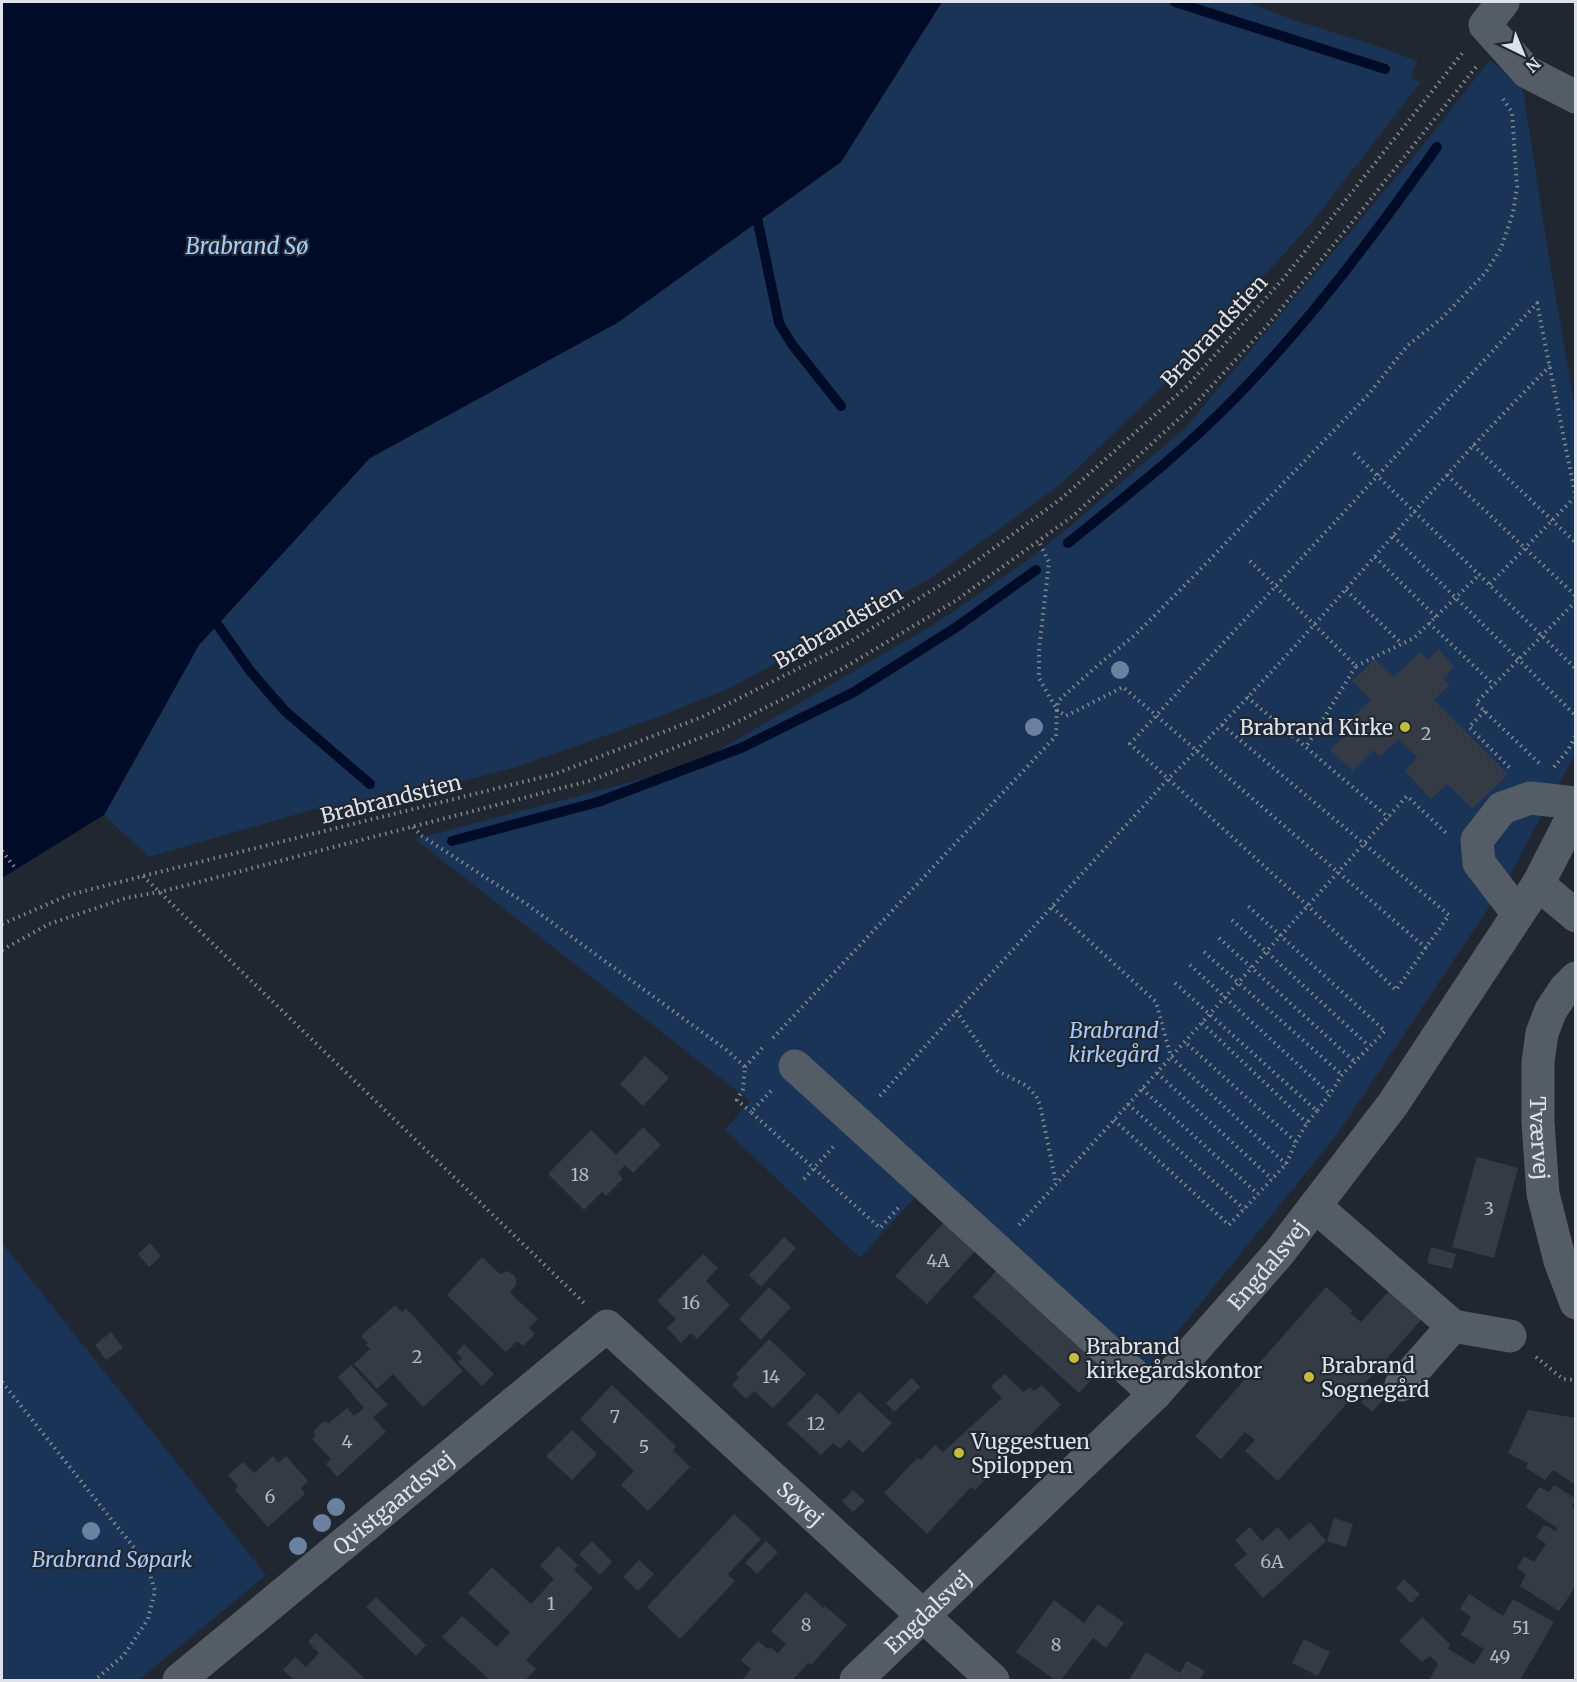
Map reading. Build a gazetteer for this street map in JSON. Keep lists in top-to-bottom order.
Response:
{
  "streets": {
    "street": [
      "Tværvej",
      "Engdalsvej",
      "Qvistgaardsvej",
      "Søvej"
    ],
    "path": ["Brabrandstien"]
  },
  "crossings": [
    ["Engdalsvej", "Søvej"],
    ["Qvistgaardsvej", "Søvej"]
  ],
  "water": ["Brabrand Sø"],
  "parks": ["Brabrand kirkegård", "Brabrand Søpark"],
  "places": [
    "Brabrand Kirke",
    "Brabrand kirkegårdskontor",
    "Brabrand Sognegård",
    "Vuggestuen Spiloppen"
  ],
  "house_numbers": [
    "2",
    "18",
    "3",
    "4A",
    "16",
    "2",
    "14",
    "7",
    "12",
    "4",
    "5",
    "6",
    "6A",
    "1",
    "8",
    "51",
    "8",
    "49"
  ],
  "north": "bottom right"
}
